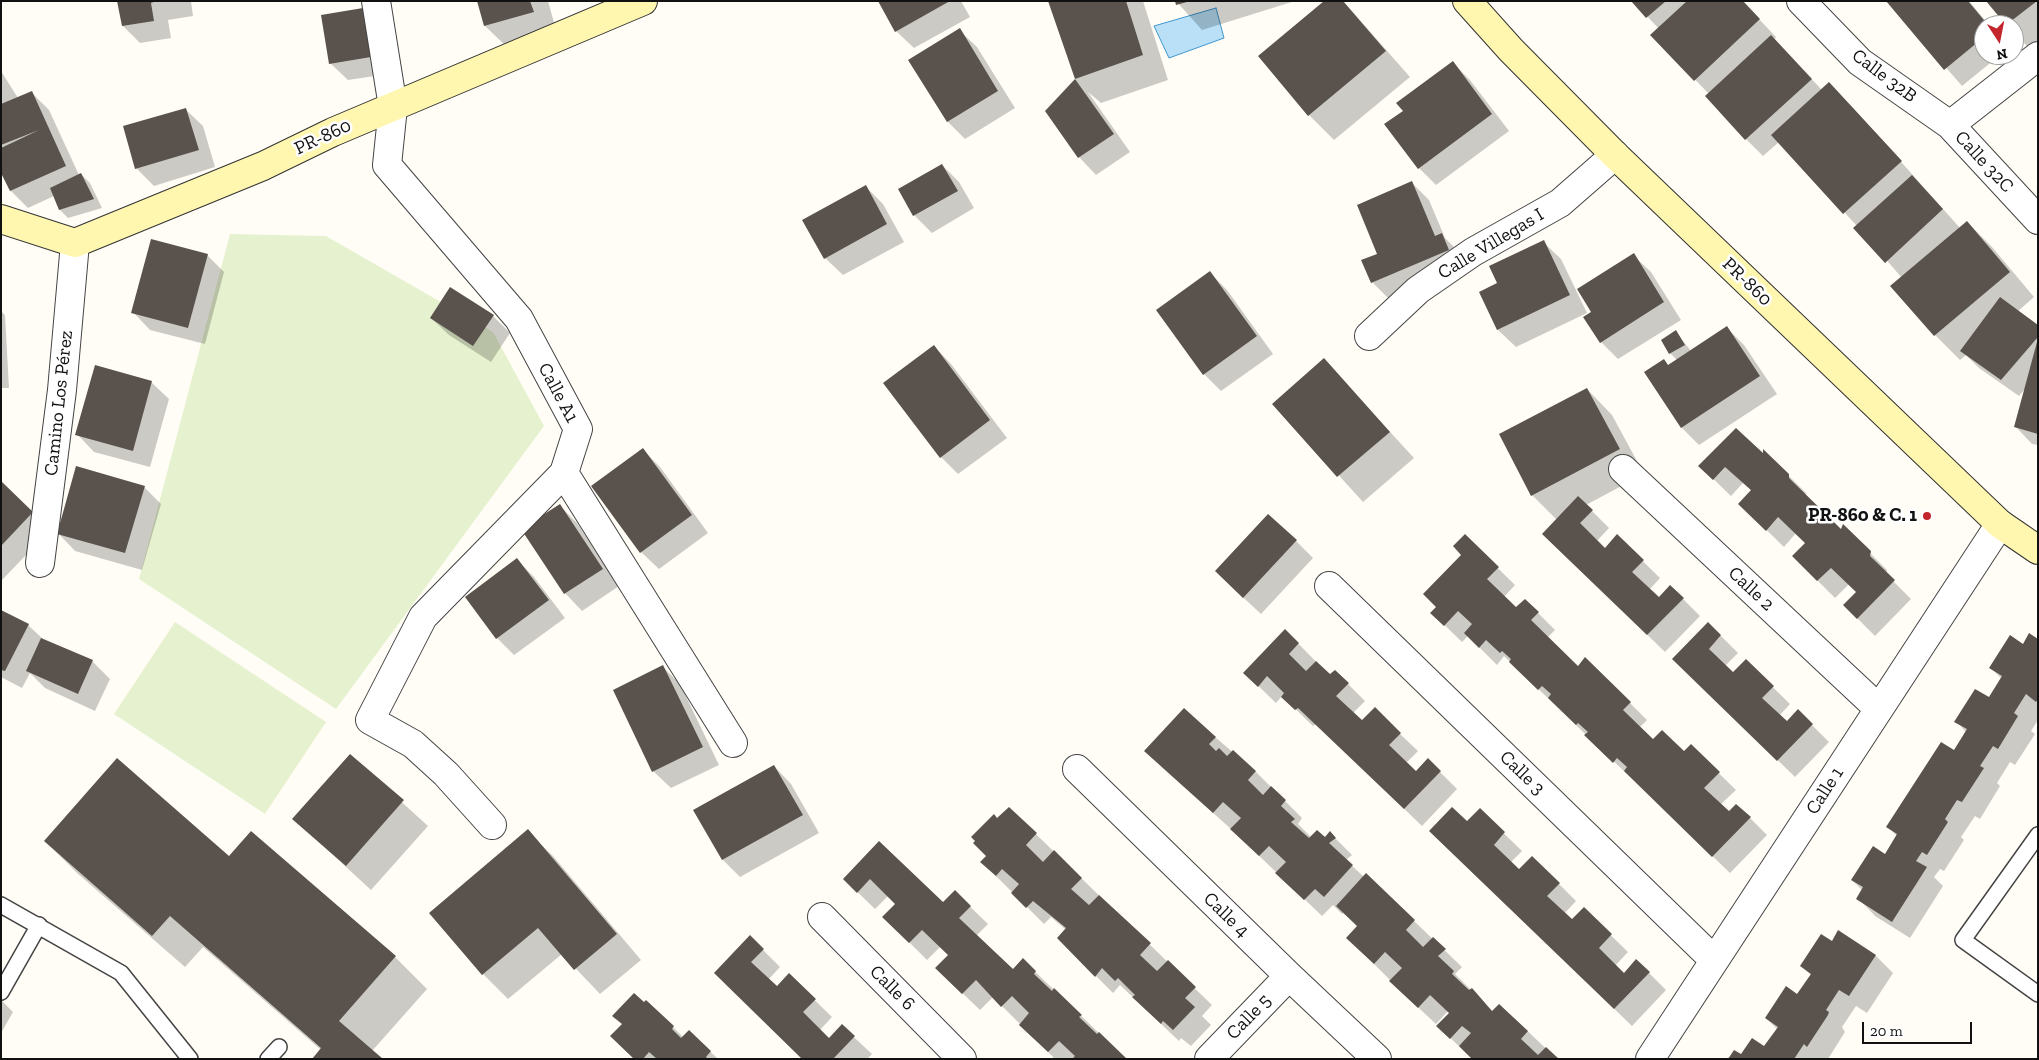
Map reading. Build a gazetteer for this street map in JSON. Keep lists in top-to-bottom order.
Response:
{
  "streets": {
    "street": [
      "Calle 32B",
      "PR-860",
      "Calle 32C",
      "Calle Villegas I",
      "Calle A1",
      "Camino Los Pérez",
      "Calle 2",
      "Calle 3",
      "Calle 1",
      "Calle 4",
      "Calle 6",
      "Calle 5"
    ]
  },
  "crossings": [
    ["Calle 32B", "Calle 32C"],
    ["PR-860", "Calle Villegas I"],
    ["PR-860", "Calle A1"],
    ["PR-860", "Camino Los Pérez"],
    ["PR-860", "Calle 1"],
    ["Calle 2", "Calle 1"],
    ["Calle 3", "Calle 1"],
    ["Calle 4", "Calle 5"]
  ],
  "places": ["PR-860 & C. 1"],
  "scale_bar": "20 m",
  "north": "bottom"
}
